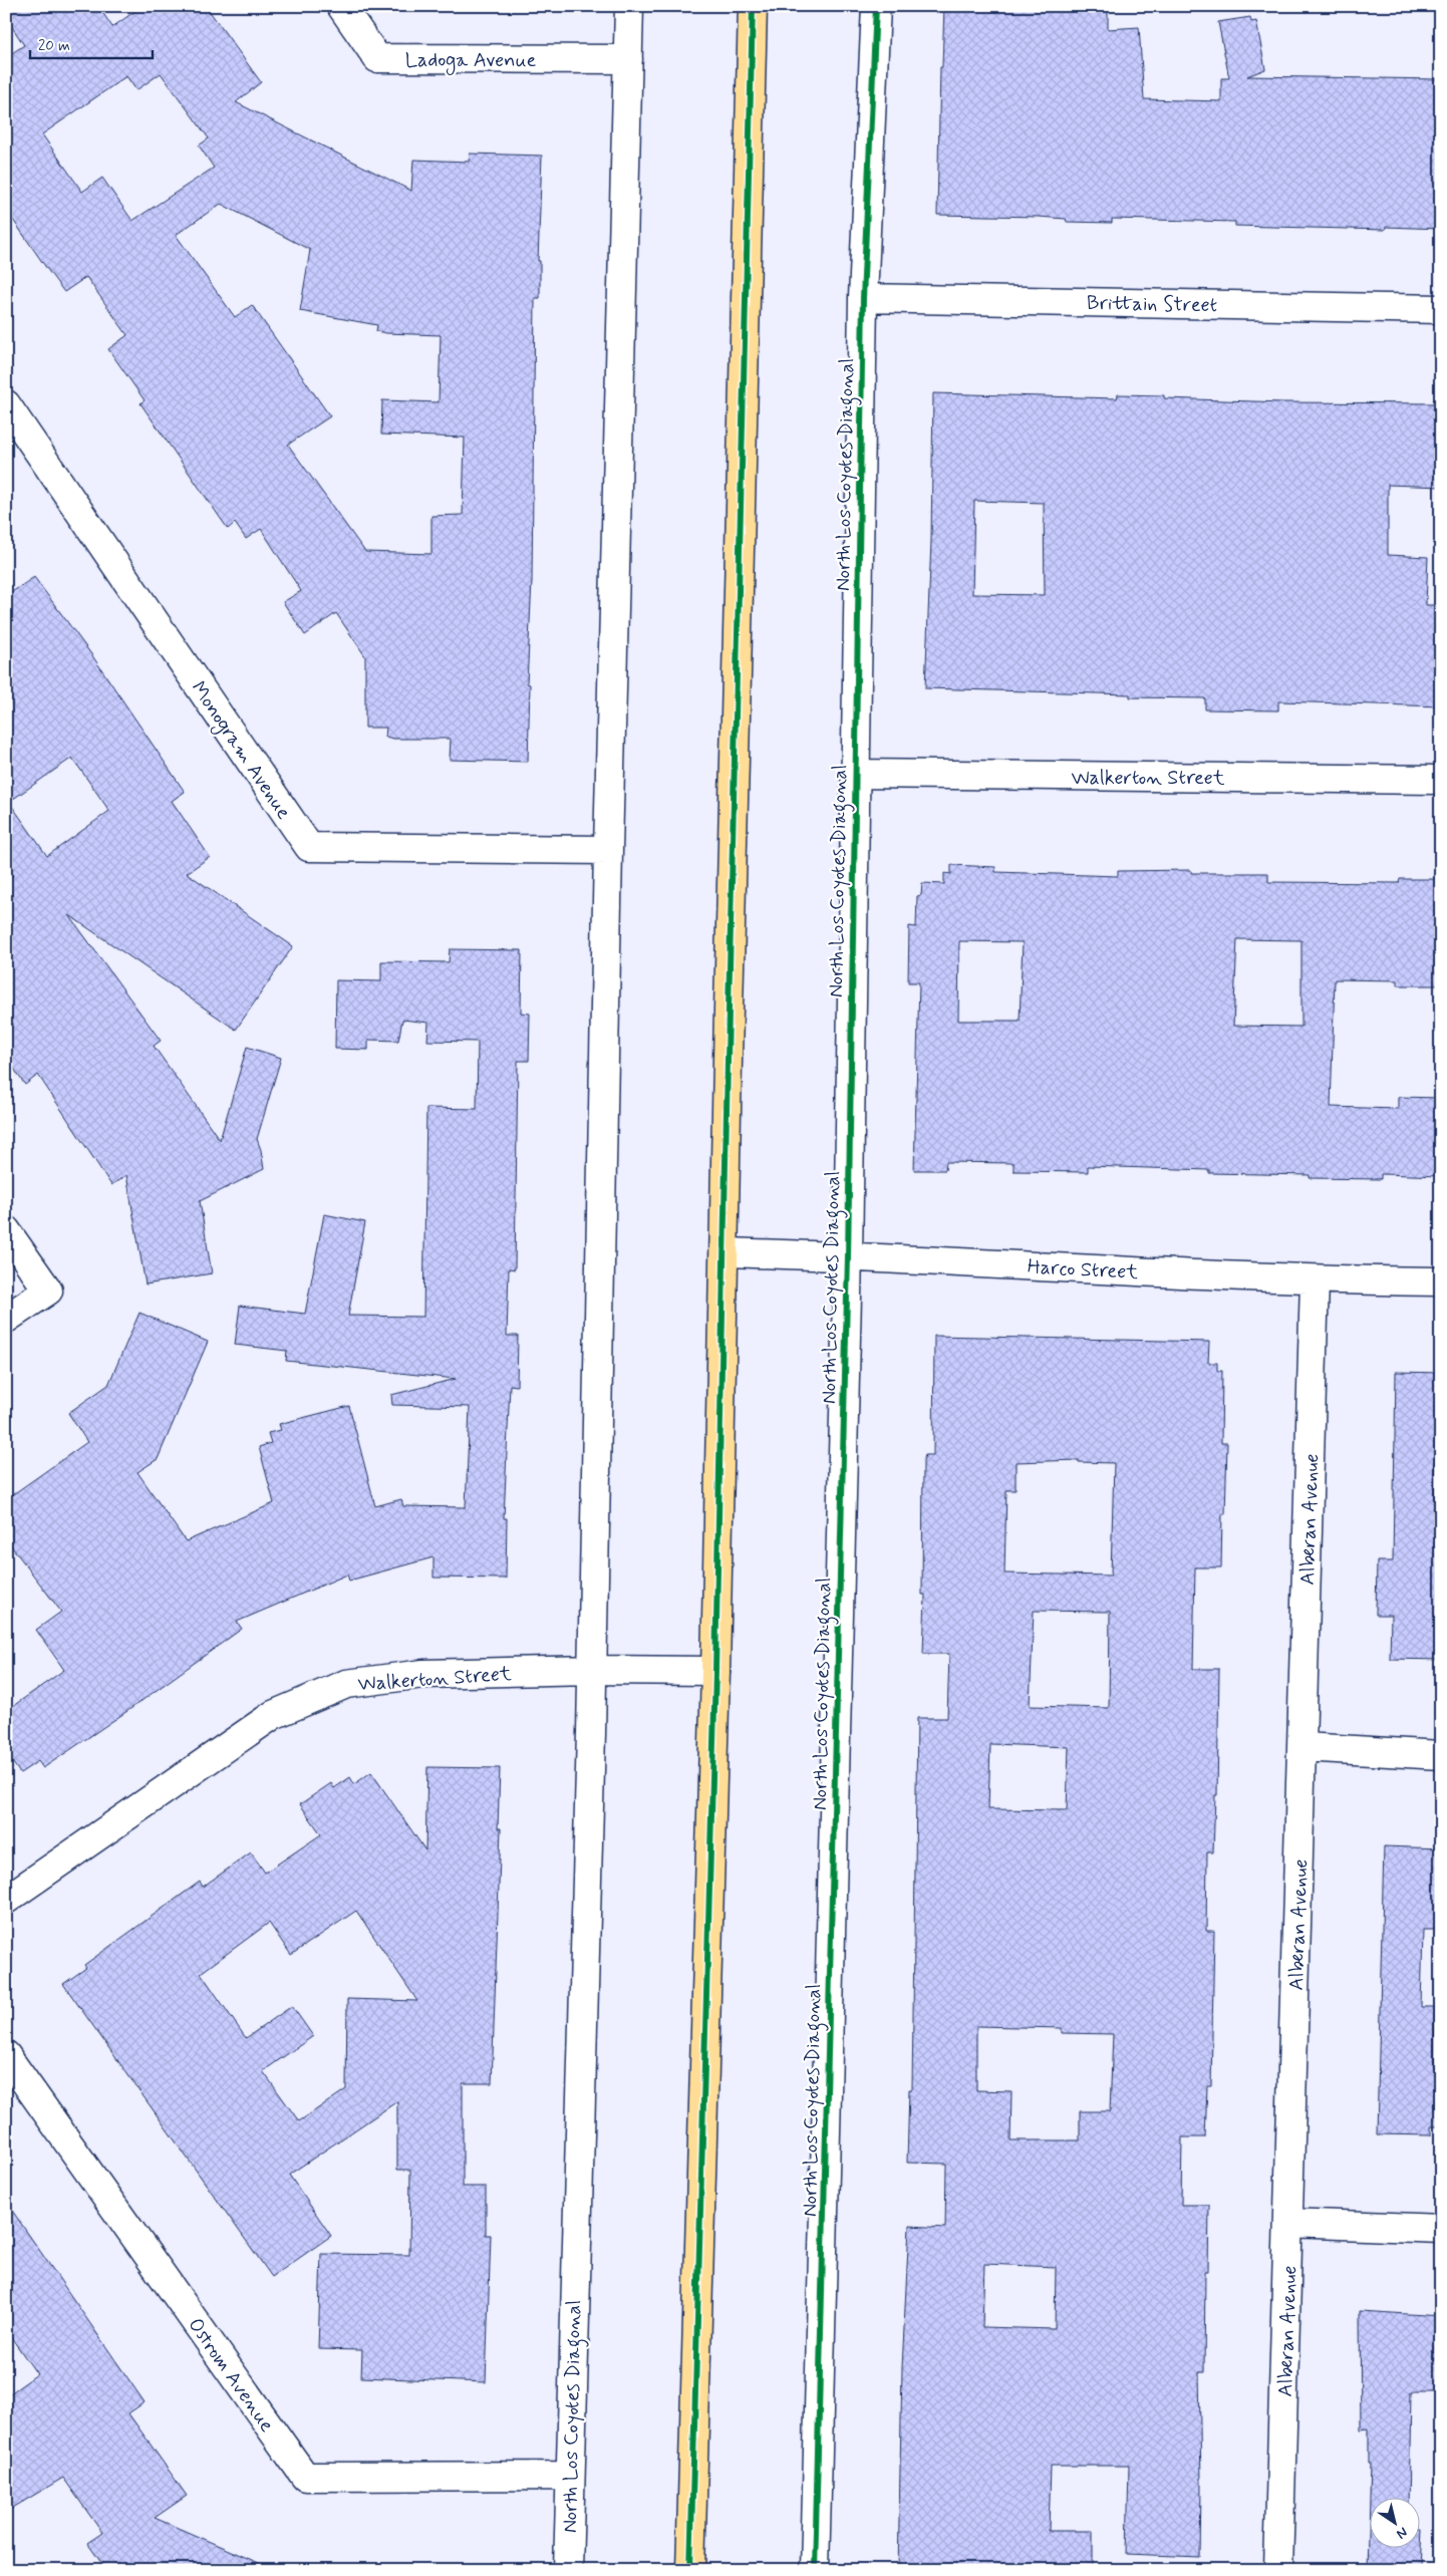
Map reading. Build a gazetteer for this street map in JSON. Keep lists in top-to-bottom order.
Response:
{
  "streets": {
    "street": [
      "Ladoga Avenue",
      "Brittain Street",
      "North Los Coyotes Diagonal",
      "Monogram Avenue",
      "Walkerton Street",
      "Harco Street",
      "Alberan Avenue",
      "Ostrom Avenue"
    ]
  },
  "crossings": [
    ["Ladoga Avenue", "North Los Coyotes Diagonal"],
    ["Brittain Street", "North Los Coyotes Diagonal"],
    ["North Los Coyotes Diagonal", "Monogram Avenue"],
    ["North Los Coyotes Diagonal", "Walkerton Street"],
    ["North Los Coyotes Diagonal", "Harco Street"],
    ["North Los Coyotes Diagonal", "Ostrom Avenue"],
    ["Harco Street", "Alberan Avenue"]
  ],
  "scale_bar": "20 m",
  "north": "bottom right"
}
